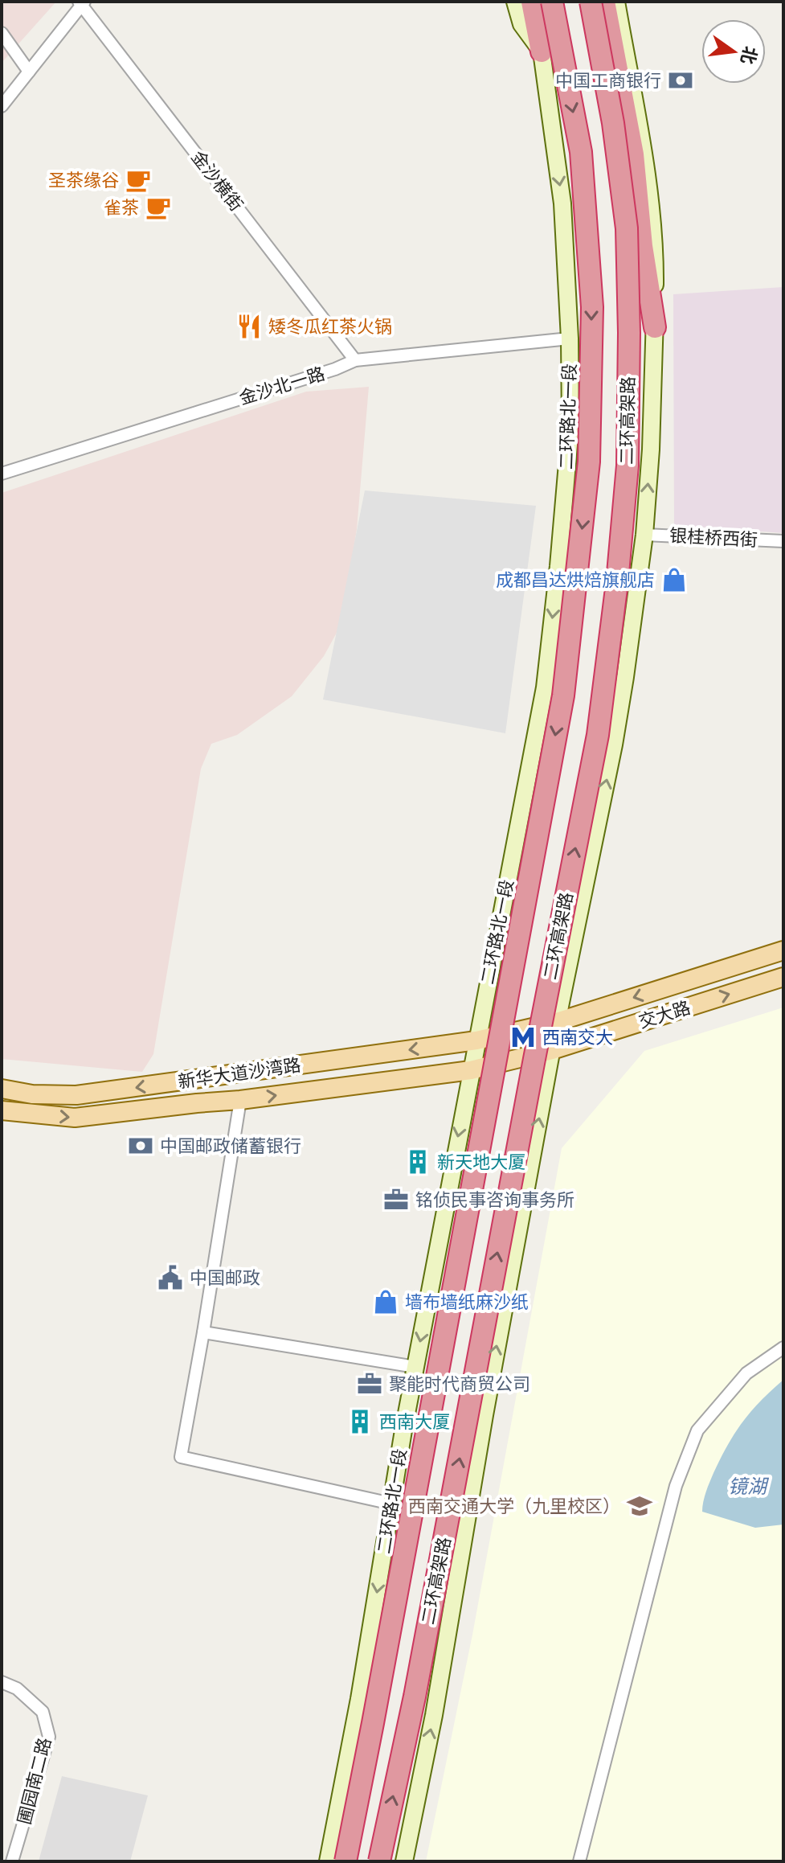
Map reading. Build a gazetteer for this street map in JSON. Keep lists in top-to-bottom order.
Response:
{
  "streets": {
    "highway": ["二环高架路"],
    "main road": ["二环路北一段", "交大路", "新华大道沙湾路"],
    "street": [
      "金沙横街",
      "金沙北一路",
      "银桂桥西街",
      "圃园南二路"
    ]
  },
  "crossings": [
    ["金沙横街", "金沙北一路"],
    ["金沙北一路", "二环路北一段"],
    ["二环路北一段", "交大路"],
    ["二环路北一段", "新华大道沙湾路"],
    ["交大路", "新华大道沙湾路"]
  ],
  "water": ["镜湖"],
  "places": {
    "bank": ["中国工商银行", "中国邮政储蓄银行"],
    "cafe": ["圣茶缘谷", "雀茶"],
    "restaurant": ["矮冬瓜红茶火锅"],
    "shop": ["成都昌达烘焙旗舰店", "墙布墙纸麻沙纸"],
    "metro station": ["西南交大"],
    "building": ["新天地大厦", "西南大厦"],
    "office": ["铭侦民事咨询事务所", "聚能时代商贸公司"],
    "public building": ["中国邮政"],
    "school or university": ["西南交通大学（九里校区）"]
  },
  "north": "right"
}
